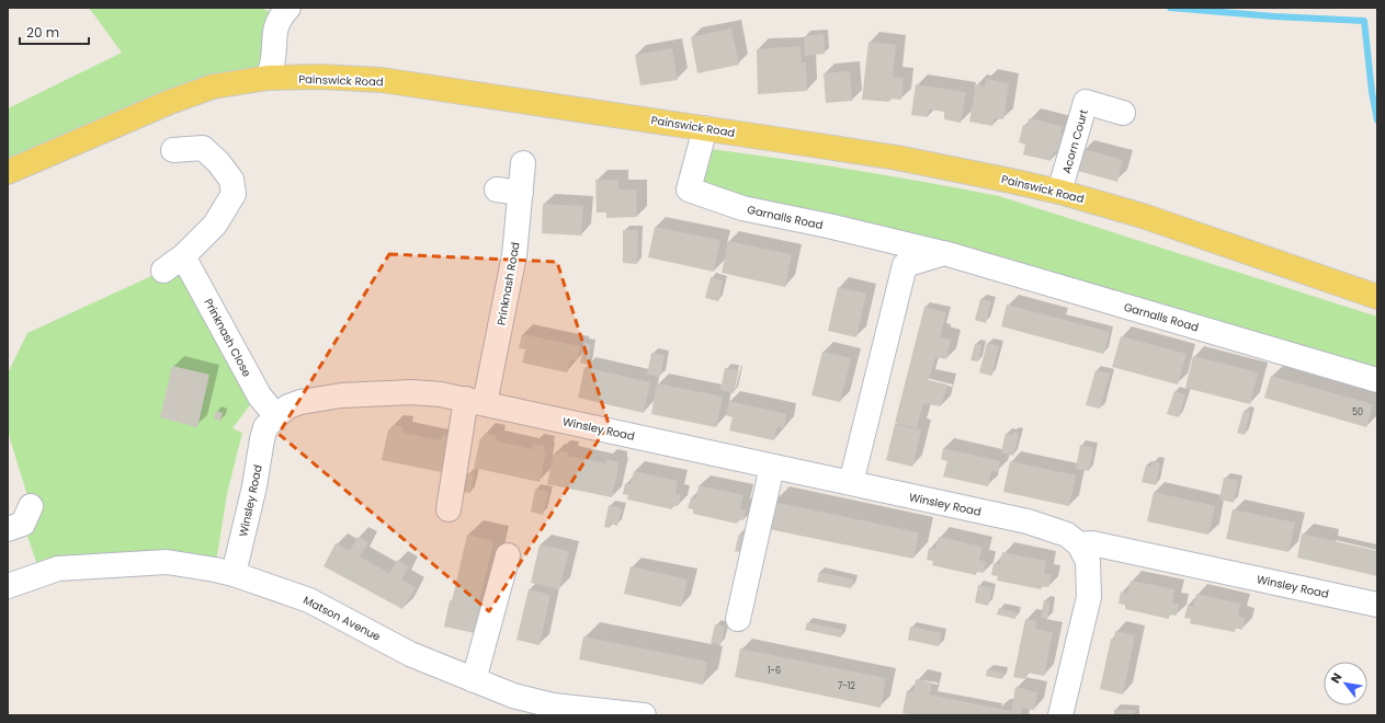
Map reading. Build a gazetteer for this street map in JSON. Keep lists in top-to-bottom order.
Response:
{
  "streets": {
    "main road": ["Painswick Road"],
    "street": [
      "Acorn Court",
      "Garnalls Road",
      "Prinknash Road",
      "Prinknash Close",
      "Winsley Road",
      "Matson Avenue"
    ]
  },
  "crossings": [
    ["Painswick Road", "Acorn Court"],
    ["Painswick Road", "Garnalls Road"],
    ["Prinknash Road", "Winsley Road"],
    ["Prinknash Close", "Winsley Road"],
    ["Winsley Road", "Matson Avenue"]
  ],
  "house_numbers": ["50", "1-6", "7-12"],
  "scale_bar": "20 m",
  "north": "top left"
}
